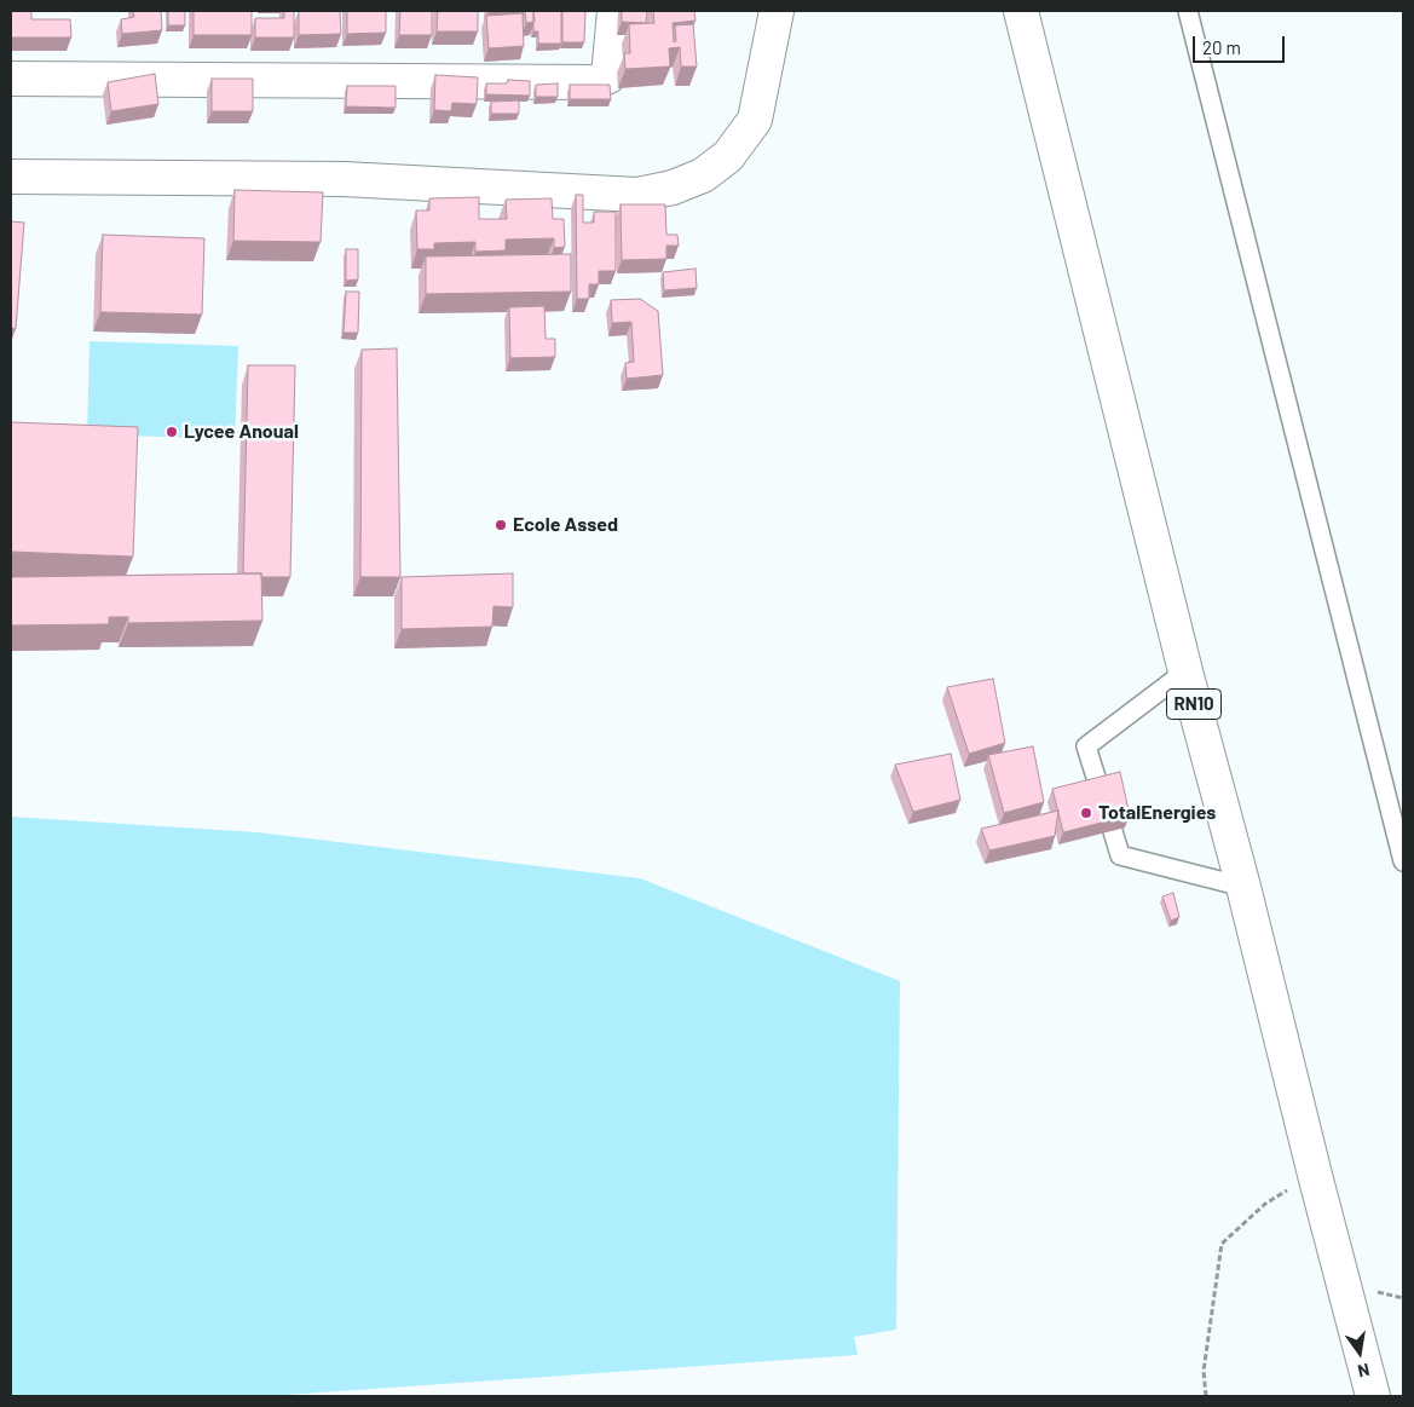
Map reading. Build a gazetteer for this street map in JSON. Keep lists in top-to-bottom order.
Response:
{
  "streets": {
    "street": ["RN10"]
  },
  "places": ["Lycee Anoual", "Ecole Assed", "TotalEnergies"],
  "scale_bar": "20 m",
  "north": "bottom"
}
